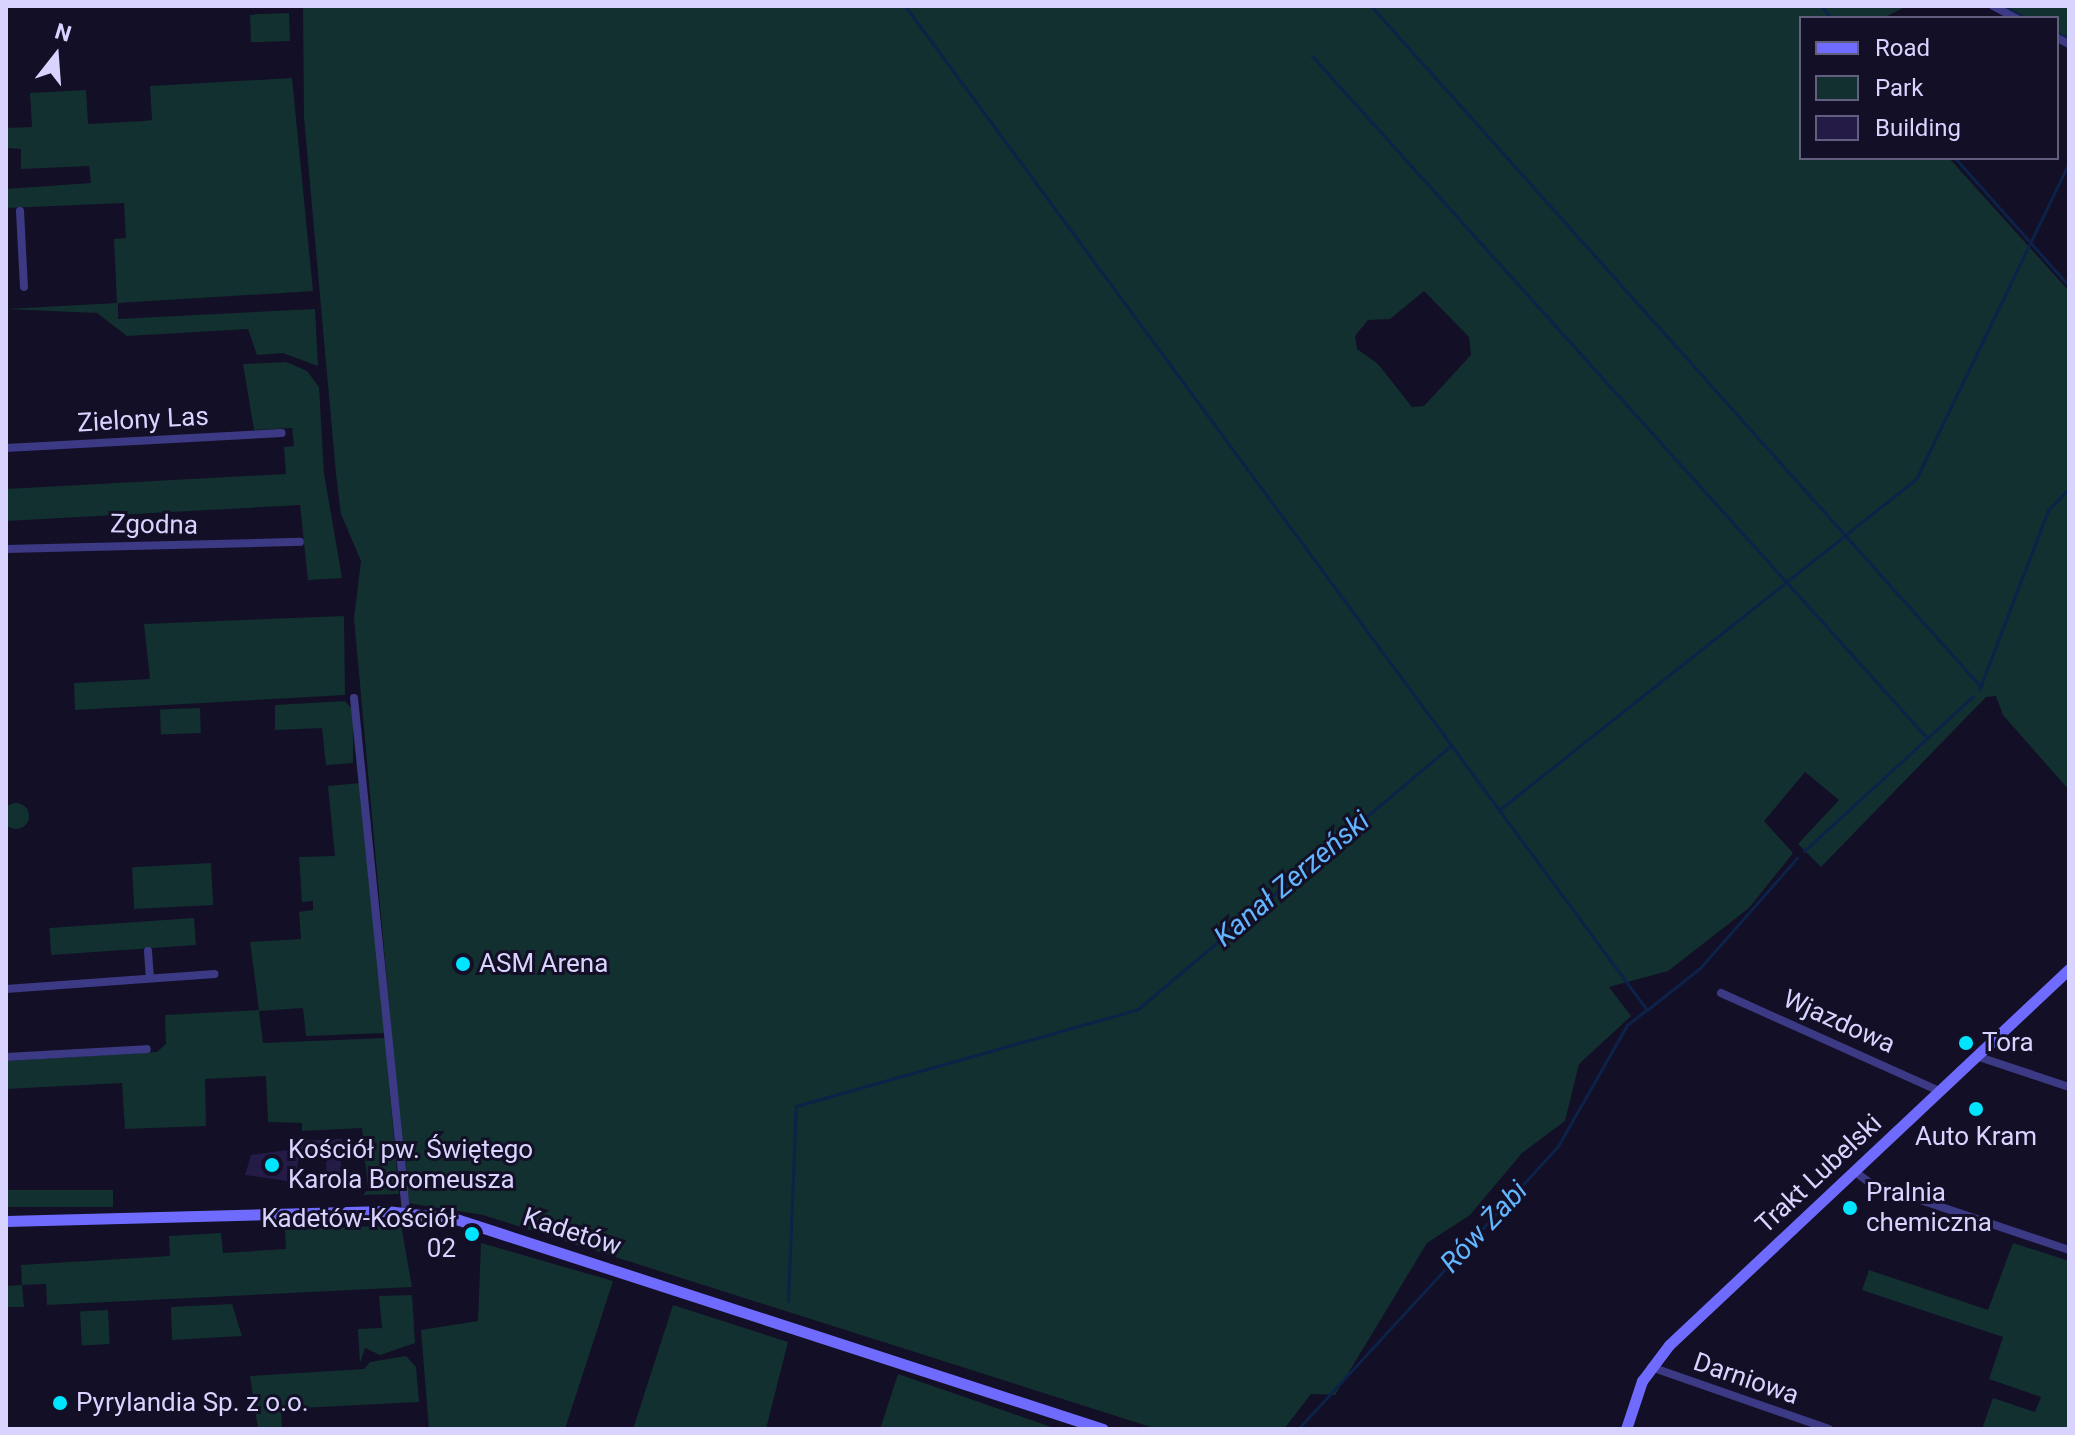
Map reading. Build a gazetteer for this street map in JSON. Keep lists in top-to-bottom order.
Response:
{
  "streets": {
    "street": [
      "Zielony Las",
      "Zgodna",
      "Wjazdowa",
      "Trakt Lubelski",
      "Kadetów",
      "Darniowa"
    ]
  },
  "crossings": [
    ["Wjazdowa", "Trakt Lubelski"],
    ["Trakt Lubelski", "Darniowa"]
  ],
  "water": ["Kanał Zerzeński", "Rów Żabi"],
  "places": [
    "ASM Arena",
    "Tora",
    "Auto Kram",
    "Kościół pw. Świętego Karola Boromeusza",
    "Pralnia chemiczna",
    "Kadetów-Kościół 02",
    "Pyrylandia Sp. z o.o."
  ],
  "legend": ["Road", "Park", "Building"],
  "north": "top"
}
